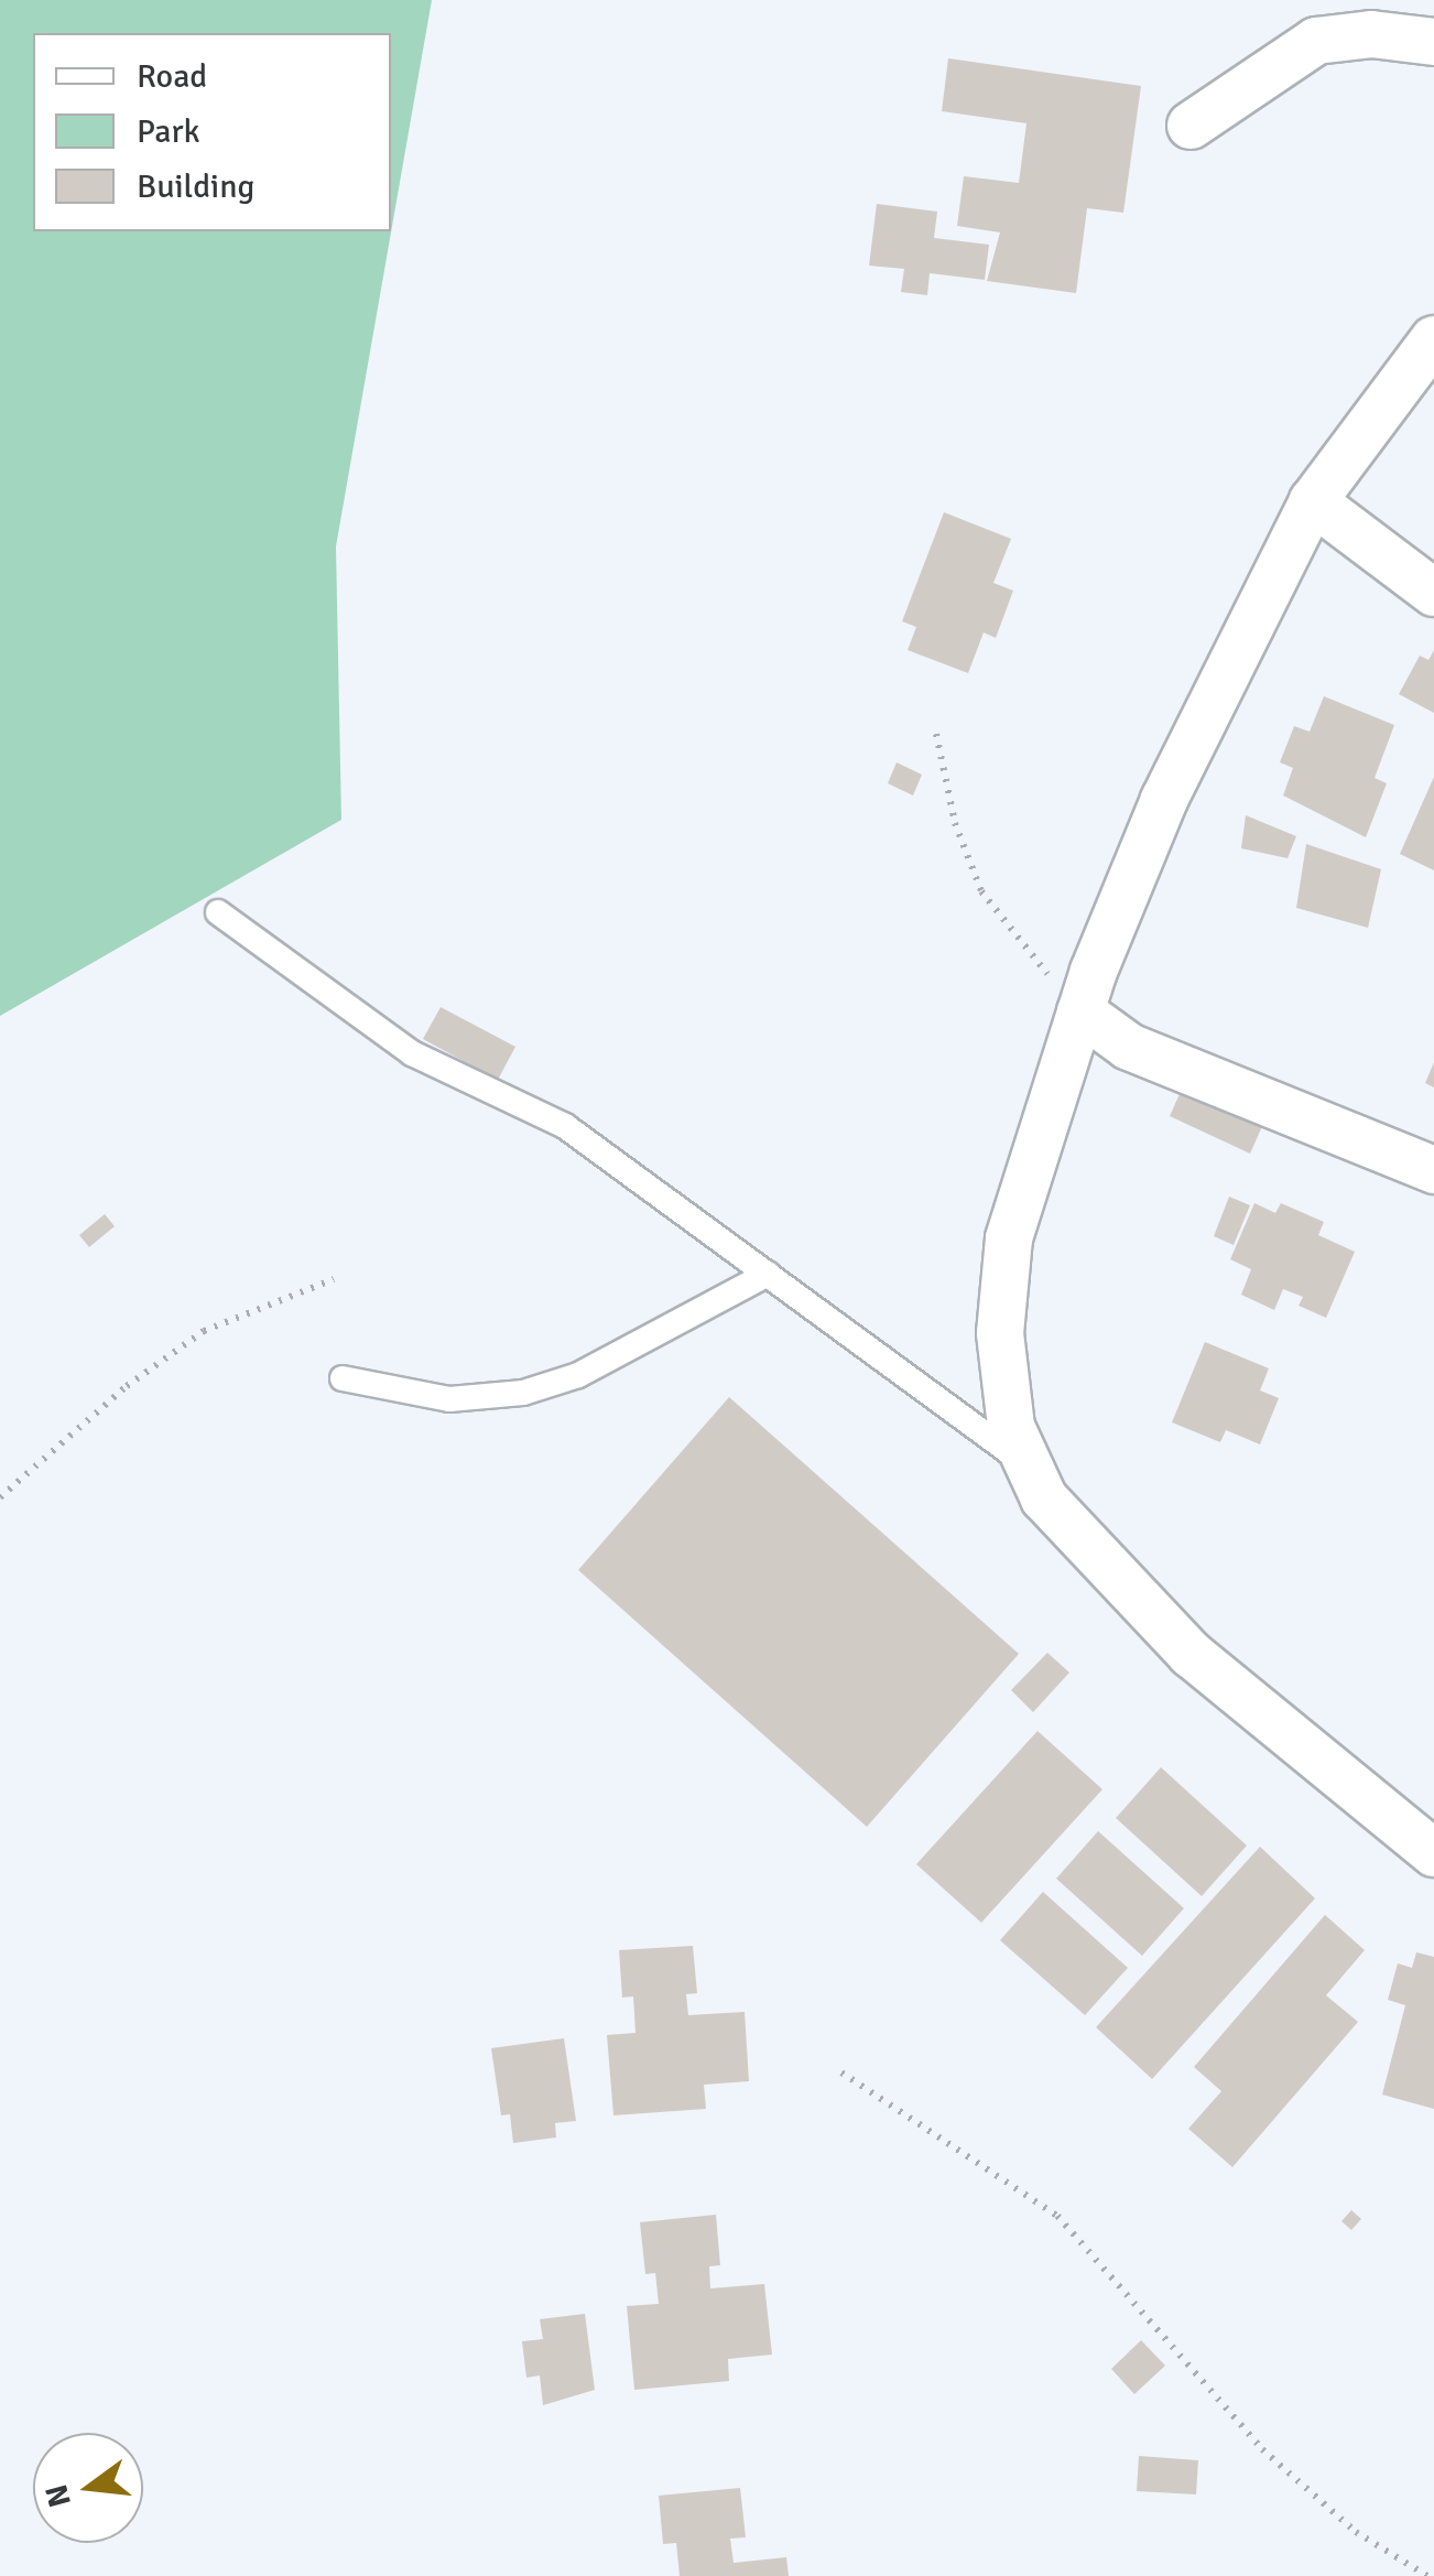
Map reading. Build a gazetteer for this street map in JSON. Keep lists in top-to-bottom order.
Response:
{
  "legend": ["Road", "Park", "Building"],
  "north": "left"
}
